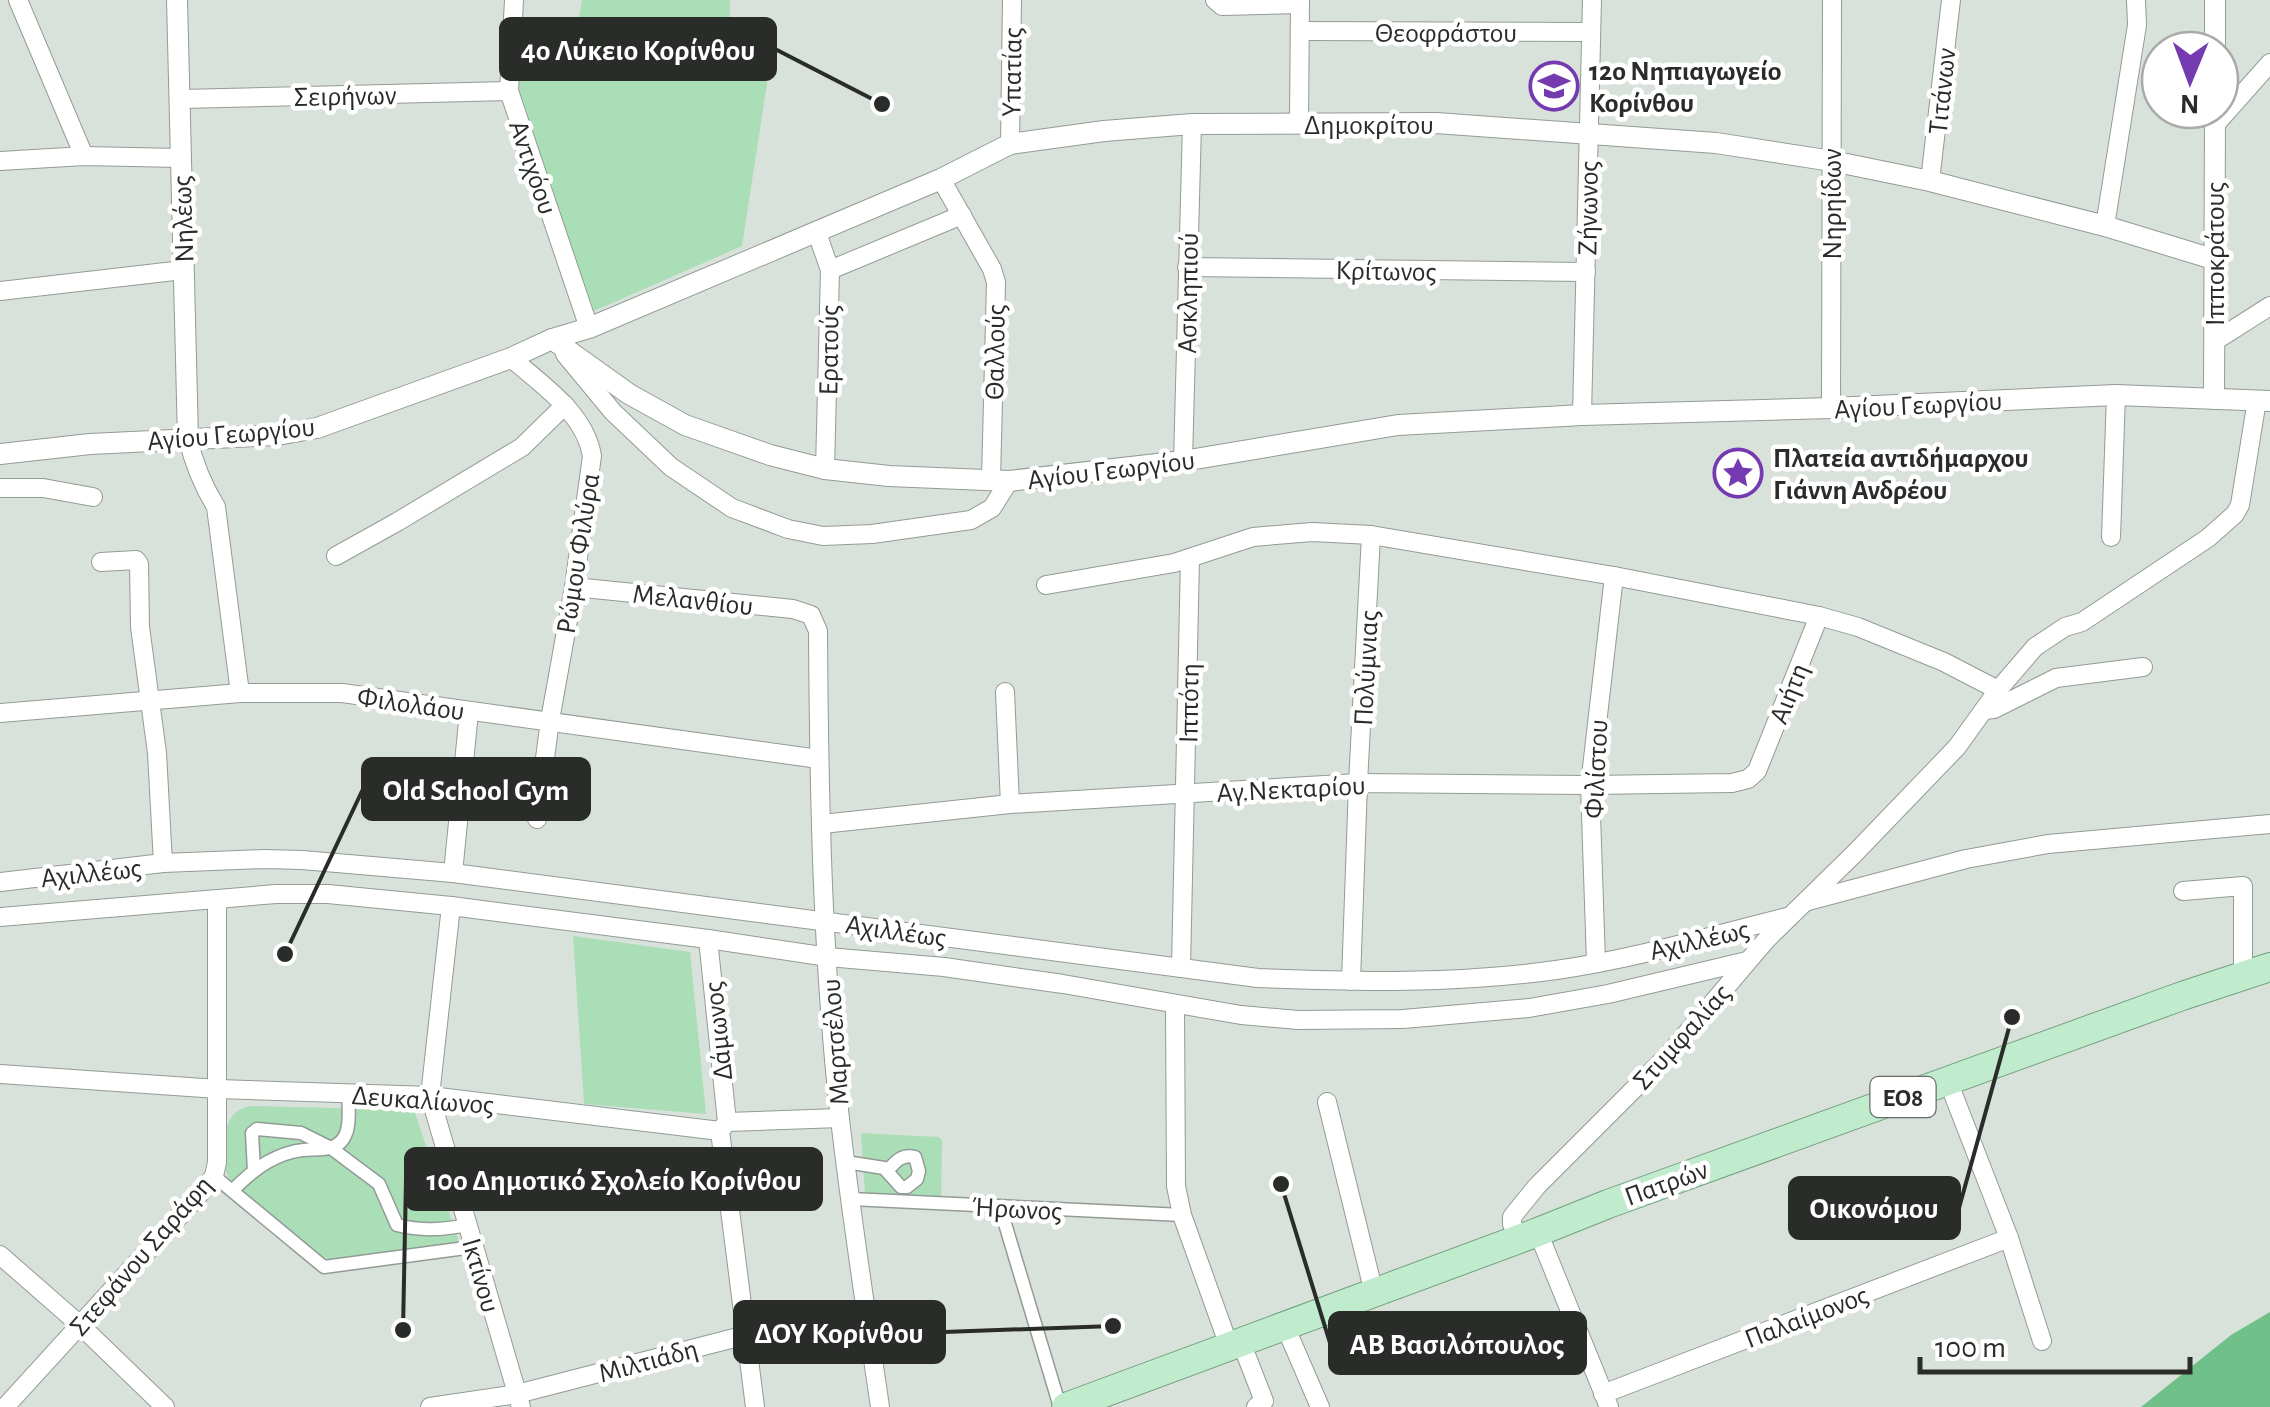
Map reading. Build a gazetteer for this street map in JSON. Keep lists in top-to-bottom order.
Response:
{
  "streets": {
    "main road": ["ΕΟ8", "Πατρών"],
    "street": [
      "Θεοφράστου",
      "Υπατίας",
      "Τιτάνων",
      "Σειρήνων",
      "Δημοκρίτου",
      "Αντιχόου",
      "Νηρηίδων",
      "Ζήνωνος",
      "Νηλέως",
      "Ιπποκράτους",
      "Κρίτωνος",
      "Ασκληπιού",
      "Ερατούς",
      "Θαλλούς",
      "Αγίου Γεωργίου",
      "Ρώμου Φιλύρα",
      "Μελανθίου",
      "Πολύμνιας",
      "Αιήτη",
      "Φιλολάου",
      "Ιππότη",
      "Φιλίστου",
      "Αγ.Νεκταρίου",
      "Αχιλλέως",
      "Δάμωνος",
      "Στυμφαλίας",
      "Μαρτσέλου",
      "Δευκαλίωνος",
      "Ήρωνος",
      "Στεφάνου Σαράφη",
      "Ικτίνου",
      "Παλαίμονος",
      "Μιλτιάδη"
    ]
  },
  "crossings": [
    ["Θεοφράστου", "Ζήνωνος"],
    ["Υπατίας", "Δημοκρίτου"],
    ["Τιτάνων", "Δημοκρίτου"],
    ["Σειρήνων", "Αντιχόου"],
    ["Σειρήνων", "Νηλέως"],
    ["Δημοκρίτου", "Αντιχόου"],
    ["Δημοκρίτου", "Νηρηίδων"],
    ["Δημοκρίτου", "Ζήνωνος"],
    ["Δημοκρίτου", "Ιπποκράτους"],
    ["Δημοκρίτου", "Ασκληπιού"],
    ["Δημοκρίτου", "Ερατούς"],
    ["Δημοκρίτου", "Θαλλούς"],
    ["Δημοκρίτου", "Αγίου Γεωργίου"],
    ["Νηρηίδων", "Αγίου Γεωργίου"],
    ["Ζήνωνος", "Κρίτωνος"],
    ["Ζήνωνος", "Αγίου Γεωργίου"],
    ["Νηλέως", "Αγίου Γεωργίου"],
    ["Ιπποκράτους", "Αγίου Γεωργίου"],
    ["Κρίτωνος", "Ασκληπιού"],
    ["Ασκληπιού", "Αγίου Γεωργίου"],
    ["Ερατούς", "Αγίου Γεωργίου"],
    ["Θαλλούς", "Αγίου Γεωργίου"],
    ["Αγίου Γεωργίου", "Ρώμου Φιλύρα"],
    ["Αγίου Γεωργίου", "Στυμφαλίας"],
    ["Ρώμου Φιλύρα", "Μελανθίου"],
    ["Ρώμου Φιλύρα", "Φιλολάου"],
    ["Μελανθίου", "Μαρτσέλου"],
    ["Πολύμνιας", "Αγ.Νεκταρίου"],
    ["Πολύμνιας", "Αχιλλέως"],
    ["Αιήτη", "Αγ.Νεκταρίου"],
    ["Φιλολάου", "Μαρτσέλου"],
    ["Ιππότη", "Αγ.Νεκταρίου"],
    ["Ιππότη", "Αχιλλέως"],
    ["Φιλίστου", "Αγ.Νεκταρίου"],
    ["Φιλίστου", "Αχιλλέως"],
    ["Αγ.Νεκταρίου", "Μαρτσέλου"],
    ["Αχιλλέως", "Δάμωνος"],
    ["Αχιλλέως", "Στυμφαλίας"],
    ["Αχιλλέως", "Μαρτσέλου"],
    ["Αχιλλέως", "Στεφάνου Σαράφη"],
    ["Αχιλλέως", "Ικτίνου"],
    ["Δάμωνος", "Δευκαλίωνος"],
    ["Δάμωνος", "Μιλτιάδη"],
    ["Μαρτσέλου", "Δευκαλίωνος"],
    ["Μαρτσέλου", "Ήρωνος"],
    ["Μαρτσέλου", "Μιλτιάδη"],
    ["Δευκαλίωνος", "Στεφάνου Σαράφη"],
    ["Δευκαλίωνος", "Ικτίνου"],
    ["Ικτίνου", "Μιλτιάδη"]
  ],
  "places": {
    "school or university": ["12ο Νηπιαγωγείο Κορίνθου"],
    "other": [
      "4ο Λύκειο Κορίνθου",
      "Old School Gym",
      "Οικονόμου",
      "ΑΒ Βασιλόπουλος",
      "ΔΟΥ Κορίνθου",
      "10ο Δημοτικό Σχολείο Κορίνθου"
    ],
    "place": ["Πλατεία αντιδήμαρχου Γιάννη Ανδρέου"]
  },
  "scale_bar": "100 m",
  "north": "bottom"
}
